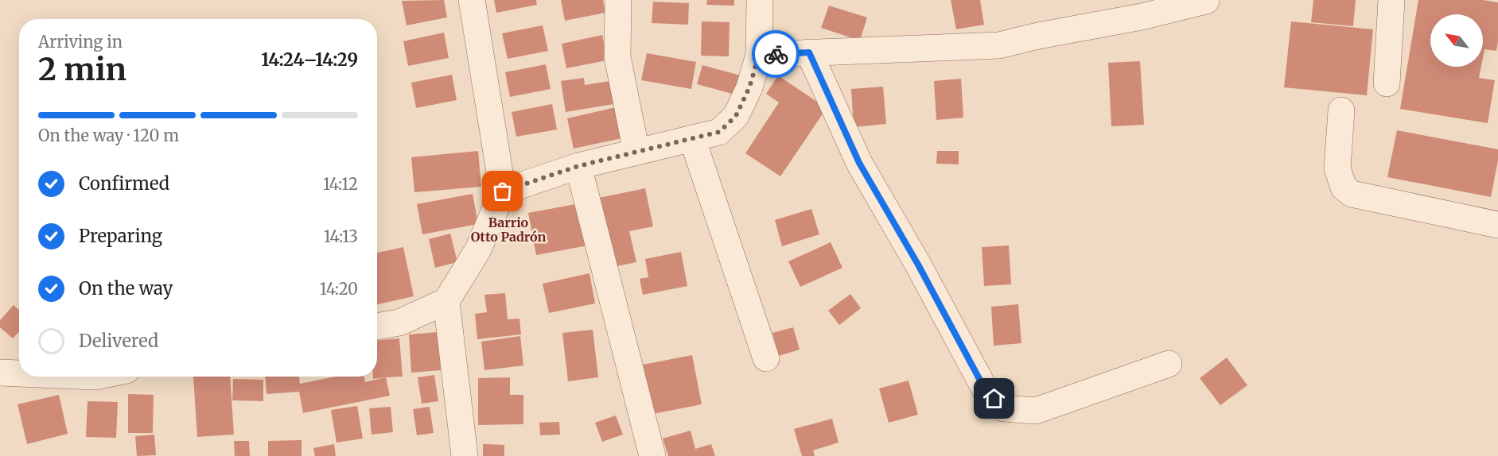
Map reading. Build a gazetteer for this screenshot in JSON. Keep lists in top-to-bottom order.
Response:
{
  "districts": ["Barrio Otto Padrón"],
  "north": "top left",
  "page": {
    "heading": ["2 min", "Arriving in", "14:24–14:29"],
    "bar": "On the way · 120 m",
    "list": [
      ["Confirmed", "14:12"],
      ["Preparing", "14:13"],
      ["On the way", "14:20"],
      "Delivered"
    ]
  }
}
